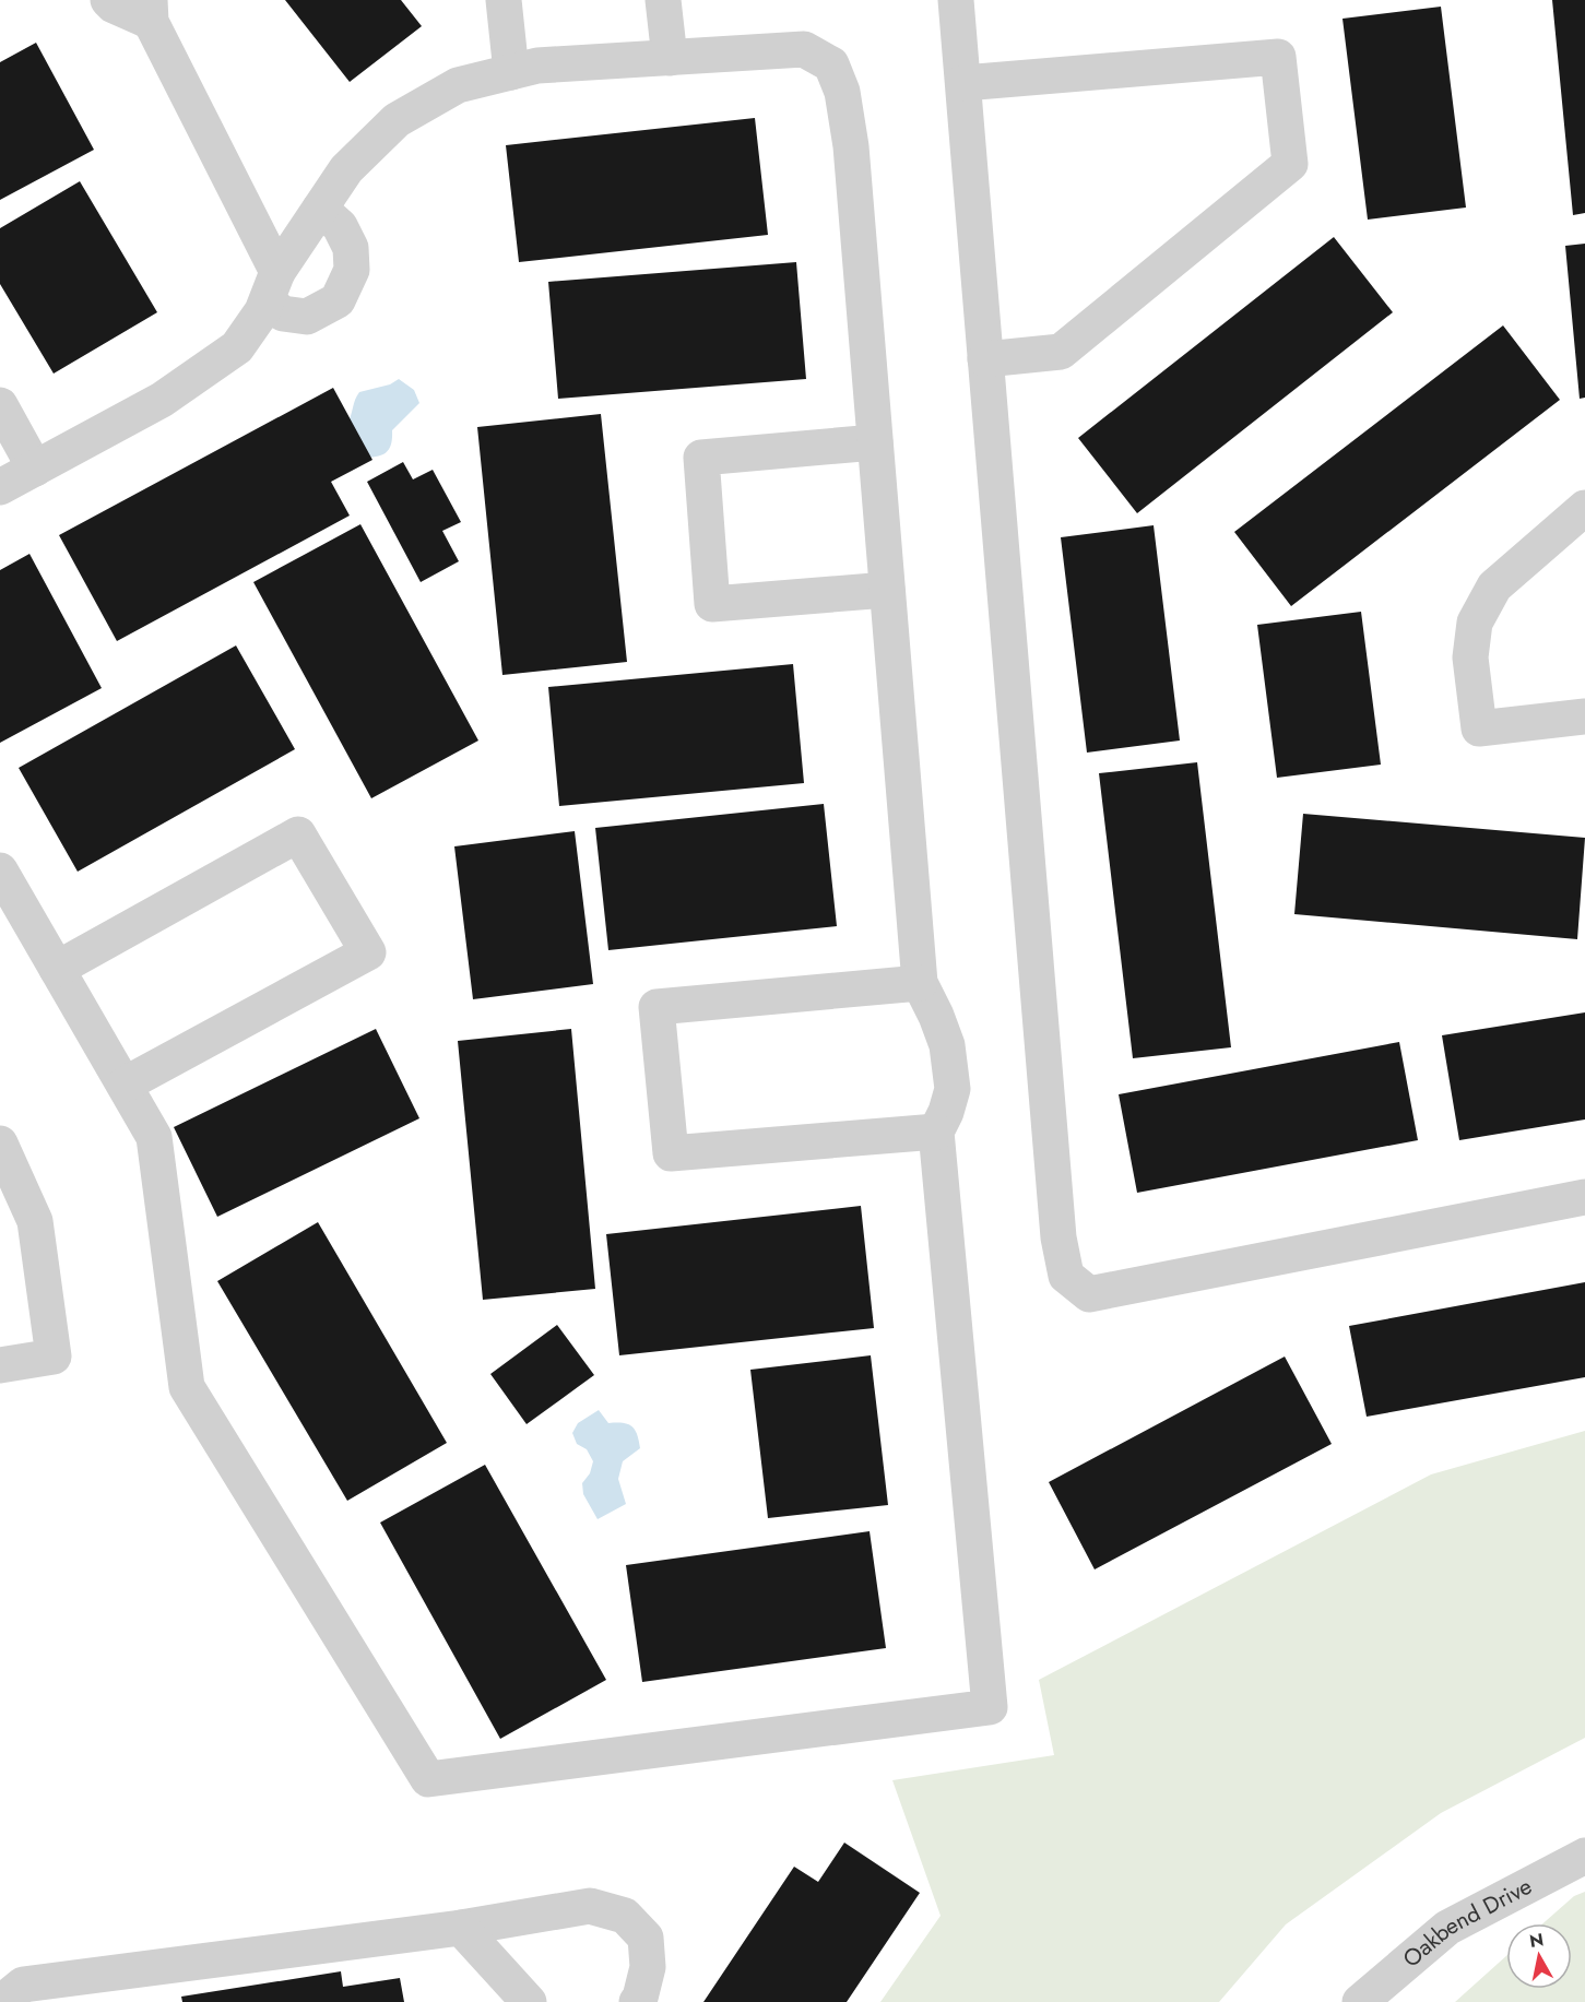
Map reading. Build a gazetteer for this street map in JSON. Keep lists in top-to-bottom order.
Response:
{
  "streets": {
    "street": ["Oakbend Drive"]
  },
  "north": "top"
}
